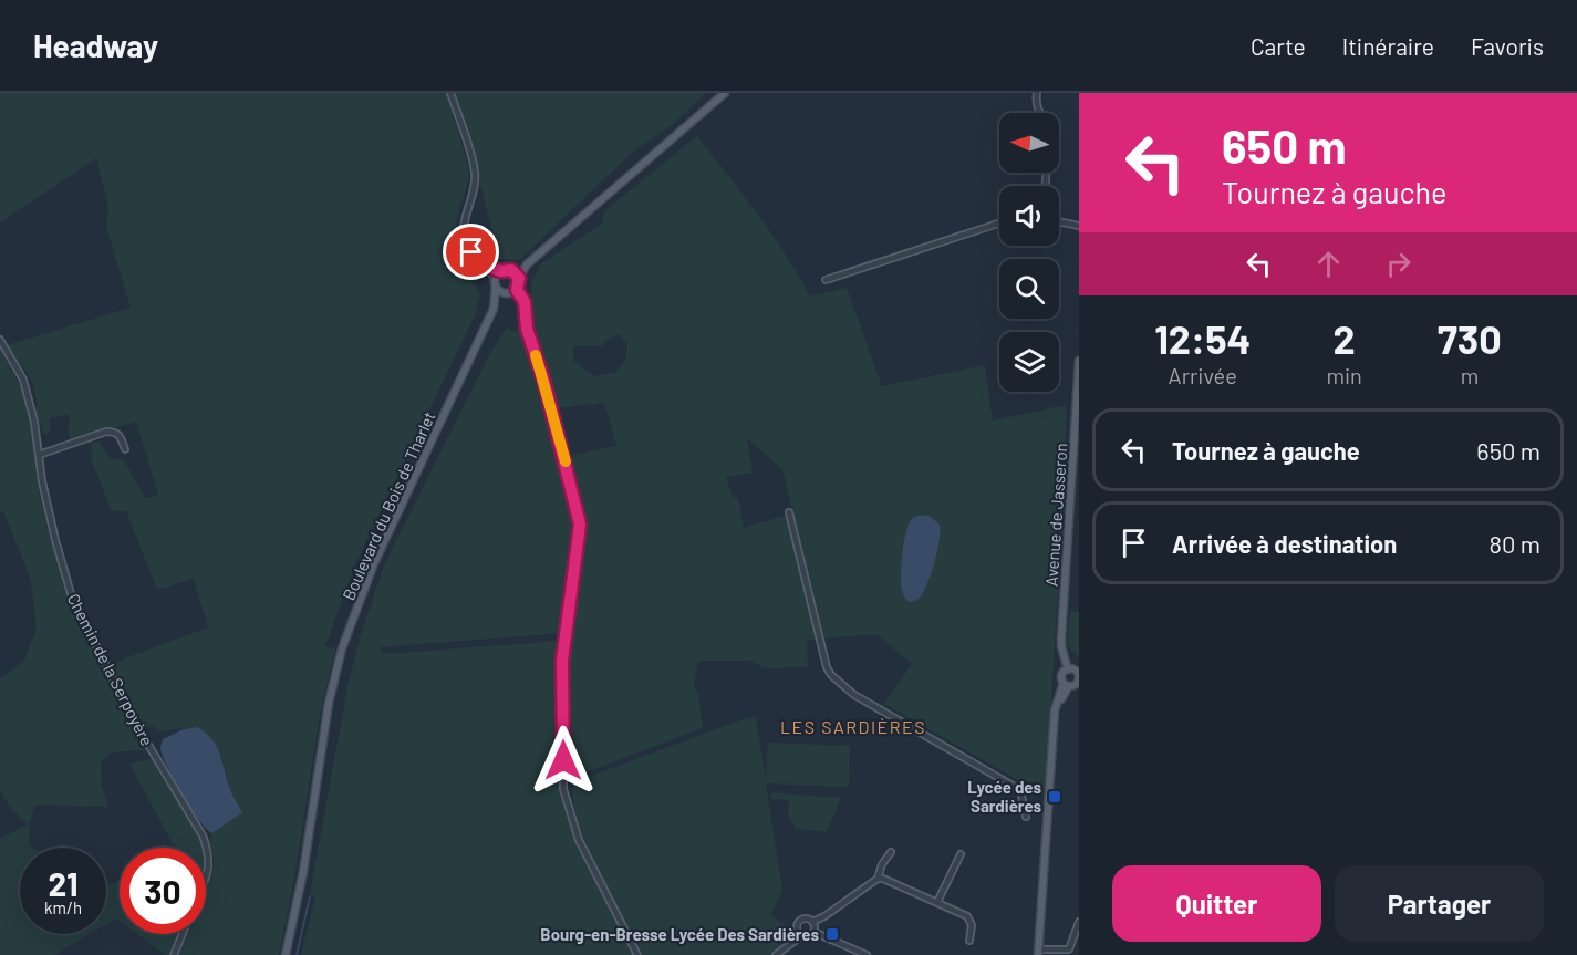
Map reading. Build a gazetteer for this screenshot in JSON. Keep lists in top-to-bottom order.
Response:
{
  "streets": {
    "main road": ["Boulevard du Bois de Tharlet", "Avenue de Jasseron"],
    "street": ["Chemin de la Serpoyère"]
  },
  "districts": ["LES SARDIÈRES"],
  "places": {
    "transit": ["Lycée des Sardières", "Bourg-en-Bresse Lycée Des Sardières"]
  },
  "north": "left",
  "page": {
    "header": "Headway",
    "nav": ["Carte", "Itinéraire", "Favoris"],
    "turn": ["650 m", "Tournez à gauche"],
    "eta": [
      "12:54",
      "Arrivée",
      "2",
      "min",
      "730",
      "m"
    ],
    "list": [
      {
        "name": "Tournez à gauche",
        "value": "650 m"
      },
      {
        "name": "Arrivée à destination",
        "value": "80 m"
      }
    ],
    "speed": "21 km/h",
    "limit": "30",
    "buttons": ["Quitter", "Partager"]
  }
}
